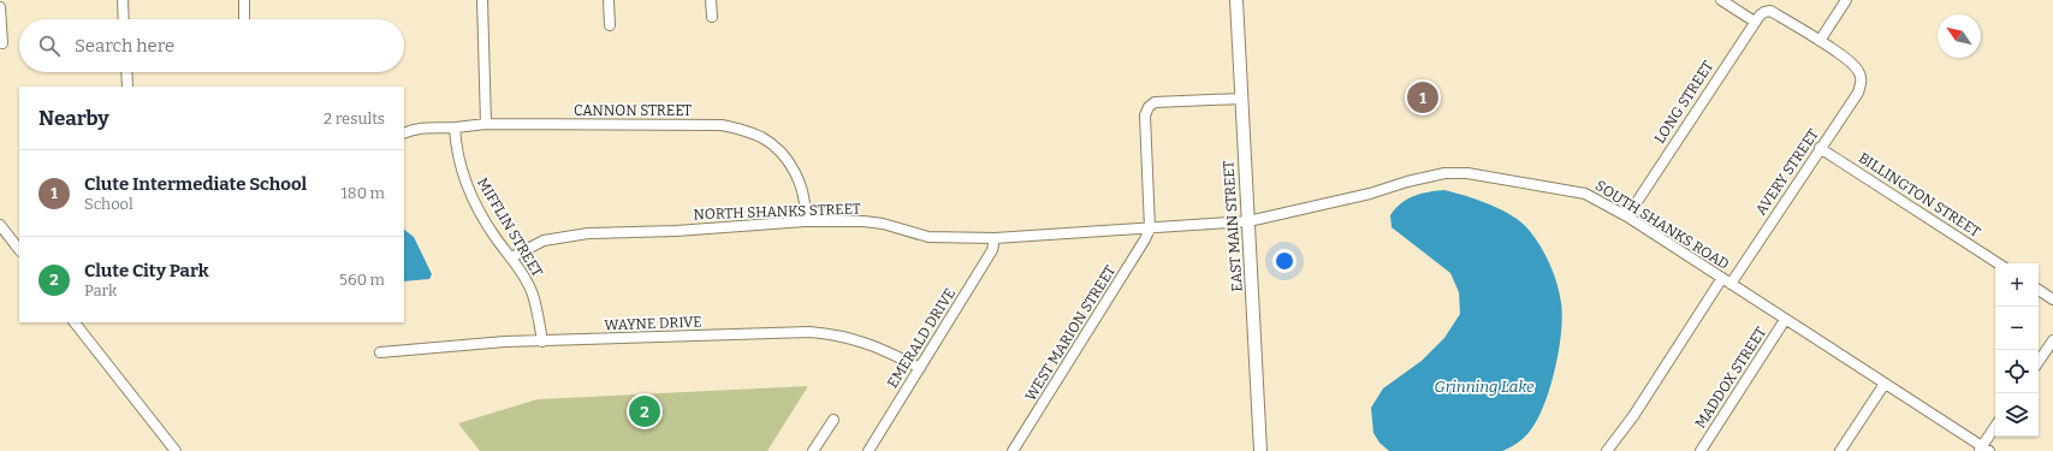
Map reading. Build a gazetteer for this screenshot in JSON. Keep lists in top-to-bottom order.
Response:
{
  "streets": {
    "main road": ["EAST MAIN STREET"],
    "street": [
      "LONG STREET",
      "CANNON STREET",
      "AVERY STREET",
      "BILLINGTON STREET",
      "NORTH SHANKS STREET",
      "SOUTH SHANKS ROAD",
      "MIFFLIN STREET",
      "WAYNE DRIVE",
      "WEST MARION STREET",
      "EMERALD DRIVE",
      "MADDOX STREET"
    ]
  },
  "crossings": [
    ["LONG STREET", "AVERY STREET"],
    ["LONG STREET", "SOUTH SHANKS ROAD"],
    ["CANNON STREET", "NORTH SHANKS STREET"],
    ["CANNON STREET", "MIFFLIN STREET"],
    ["AVERY STREET", "BILLINGTON STREET"],
    ["AVERY STREET", "SOUTH SHANKS ROAD"],
    ["NORTH SHANKS STREET", "SOUTH SHANKS ROAD"],
    ["NORTH SHANKS STREET", "EAST MAIN STREET"],
    ["NORTH SHANKS STREET", "MIFFLIN STREET"],
    ["NORTH SHANKS STREET", "WEST MARION STREET"],
    ["NORTH SHANKS STREET", "EMERALD DRIVE"],
    ["SOUTH SHANKS ROAD", "EAST MAIN STREET"],
    ["SOUTH SHANKS ROAD", "MADDOX STREET"],
    ["MIFFLIN STREET", "WAYNE DRIVE"],
    ["WAYNE DRIVE", "EMERALD DRIVE"]
  ],
  "water": ["Grinning Lake"],
  "north": "top left",
  "page": {
    "search": "Search here",
    "pins": ["1", "2"],
    "heading": ["Nearby", "2 results"],
    "list": [
      {
        "mark": "1",
        "name": "Clute Intermediate School",
        "note": "School",
        "value": "180 m"
      },
      {
        "mark": "2",
        "name": "Clute City Park",
        "note": "Park",
        "value": "560 m"
      }
    ],
    "map_buttons": ["+", "−"]
  }
}
